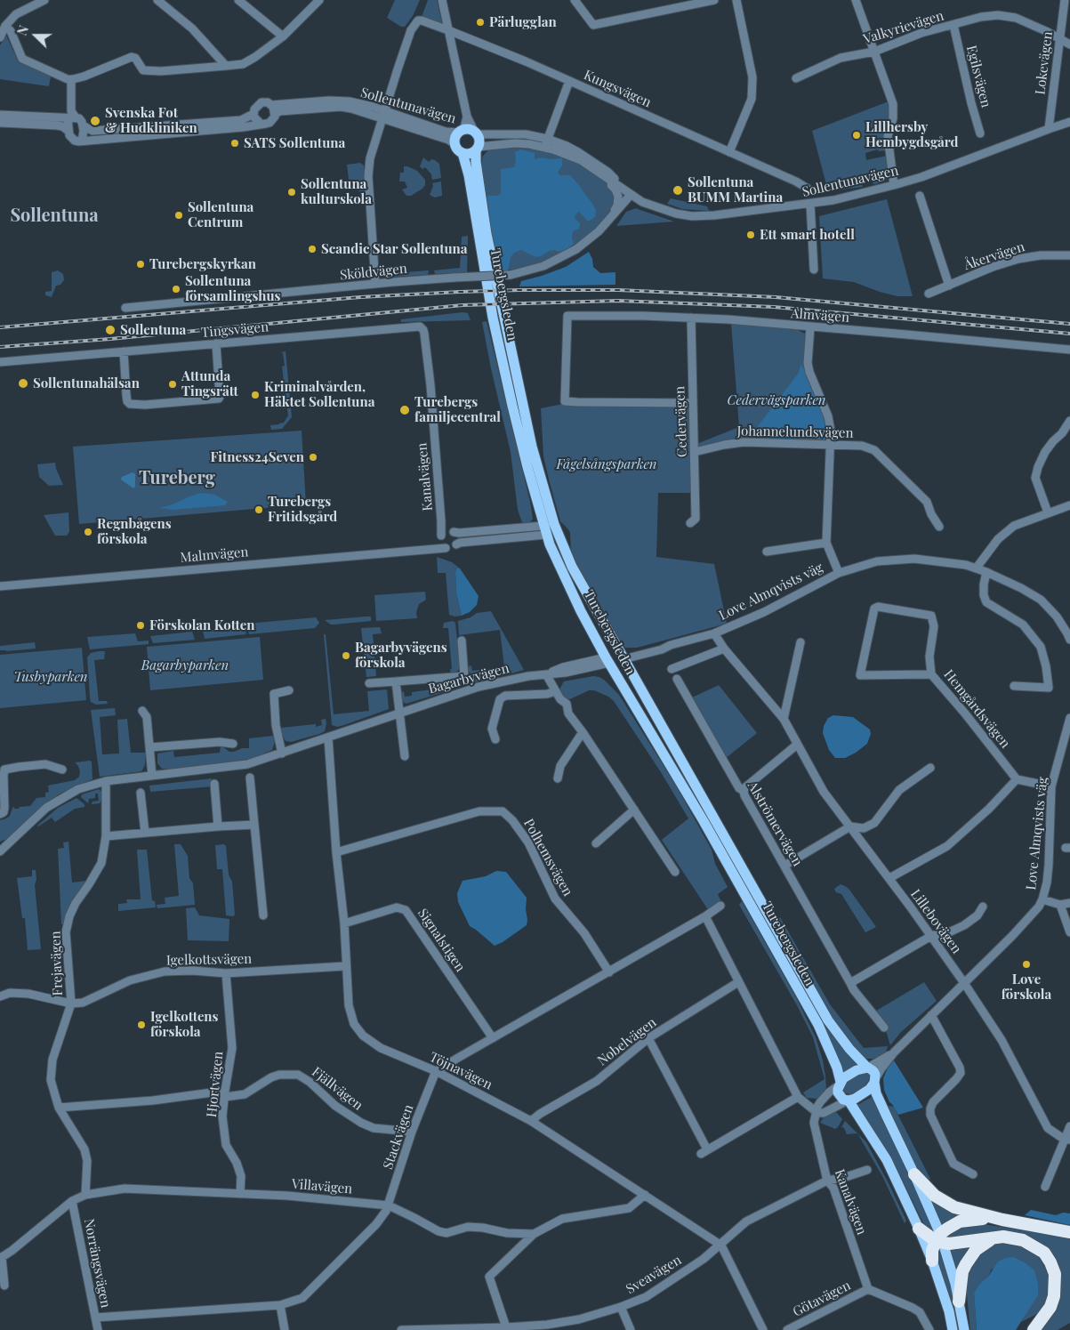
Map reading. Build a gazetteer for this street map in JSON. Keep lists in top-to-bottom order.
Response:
{
  "streets": {
    "main road": ["Turebergsleden"],
    "street": [
      "Valkyrievägen",
      "Lokevägen",
      "Egilsvägen",
      "Kungsvägen",
      "Sollentunavägen",
      "Åkervägen",
      "Sköldvägen",
      "Almvägen",
      "Tingsvägen",
      "Cedervägen",
      "Johannelundsvägen",
      "Kanalvägen",
      "Malmvägen",
      "Love Almqvists väg",
      "Bagarbyvägen",
      "Hemgårdsvägen",
      "Alströmervägen",
      "Polhemsvägen",
      "Lillebovägen",
      "Signalstigen",
      "Igelkottsvägen",
      "Frejavägen",
      "Nobelvägen",
      "Töjnavägen",
      "Hjortvägen",
      "Fjällvägen",
      "Stackvägen",
      "Villavägen",
      "Norrängsvägen",
      "Sveavägen",
      "Götavägen"
    ]
  },
  "crossings": [
    ["Valkyrievägen", "Lokevägen"],
    ["Valkyrievägen", "Egilsvägen"],
    ["Lokevägen", "Sollentunavägen"],
    ["Kungsvägen", "Sollentunavägen"],
    ["Sollentunavägen", "Sköldvägen"],
    ["Sollentunavägen", "Turebergsleden"],
    ["Turebergsleden", "Love Almqvists väg"],
    ["Turebergsleden", "Bagarbyvägen"],
    ["Almvägen", "Cedervägen"],
    ["Tingsvägen", "Kanalvägen"],
    ["Cedervägen", "Johannelundsvägen"],
    ["Kanalvägen", "Malmvägen"],
    ["Kanalvägen", "Sveavägen"],
    ["Kanalvägen", "Götavägen"],
    ["Love Almqvists väg", "Lillebovägen"],
    ["Bagarbyvägen", "Frejavägen"],
    ["Bagarbyvägen", "Töjnavägen"],
    ["Polhemsvägen", "Töjnavägen"],
    ["Signalstigen", "Töjnavägen"],
    ["Igelkottsvägen", "Frejavägen"],
    ["Igelkottsvägen", "Töjnavägen"],
    ["Igelkottsvägen", "Hjortvägen"],
    ["Frejavägen", "Fjällvägen"],
    ["Frejavägen", "Villavägen"],
    ["Nobelvägen", "Töjnavägen"],
    ["Töjnavägen", "Stackvägen"],
    ["Töjnavägen", "Villavägen"],
    ["Töjnavägen", "Sveavägen"],
    ["Hjortvägen", "Fjällvägen"],
    ["Hjortvägen", "Villavägen"],
    ["Fjällvägen", "Stackvägen"],
    ["Stackvägen", "Villavägen"],
    ["Stackvägen", "Norrängsvägen"],
    ["Villavägen", "Norrängsvägen"]
  ],
  "districts": ["Sollentuna", "Tureberg"],
  "parks": [
    "Cedervägsparken",
    "Fågelsångsparken",
    "Bagarbyparken",
    "Tusbyparken"
  ],
  "places": [
    "Pärlugglan",
    "Svenska Fot & Hudkliniken",
    "Lillhersby Hembygdsgård",
    "SATS Sollentuna",
    "Sollentuna BUMM Martina",
    "Sollentuna kulturskola",
    "Sollentuna Centrum",
    "Ett smart hotell",
    "Scandic Star Sollentuna",
    "Turebergskyrkan",
    "Sollentuna församlingshus",
    "Sollentuna",
    "Sollentunahälsan",
    "Attunda Tingsrätt",
    "Kriminalvården, Häktet Sollentuna",
    "Turebergs familjecentral",
    "Fitness24Seven",
    "Turebergs Fritidsgård",
    "Regnbågens förskola",
    "Förskolan Kotten",
    "Bagarbyvägens förskola",
    "Love förskola",
    "Igelkottens förskola"
  ],
  "north": "left"
}
